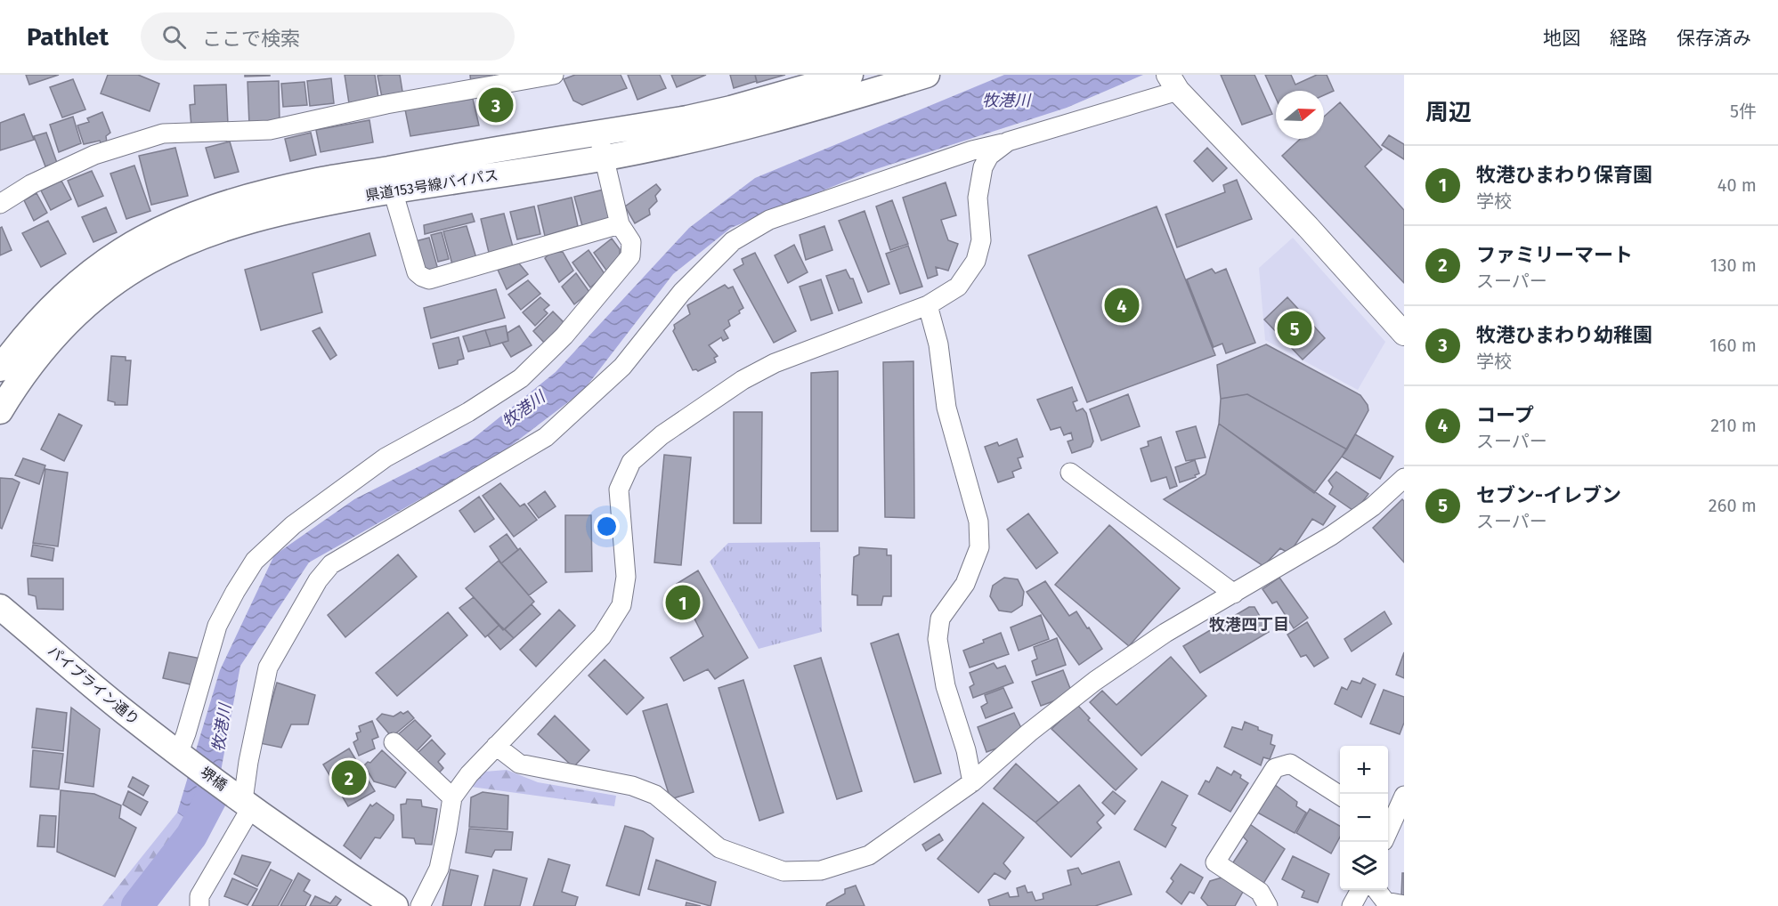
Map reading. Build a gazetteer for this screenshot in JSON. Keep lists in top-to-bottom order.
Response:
{
  "streets": {
    "main road": ["県道153号線バイパス", "パイプライン通り", "堺橋"]
  },
  "crossings": [
    ["パイプライン通り", "堺橋"]
  ],
  "districts": ["牧港四丁目"],
  "water": ["牧港川"],
  "north": "right",
  "page": {
    "header": "Pathlet",
    "search": "ここで検索",
    "nav": ["地図", "経路", "保存済み"],
    "heading": ["周辺", "5件"],
    "pins": [
      "3",
      "4",
      "5",
      "1",
      "2"
    ],
    "list": [
      {
        "mark": "1",
        "name": "牧港ひまわり保育園",
        "note": "学校",
        "value": "40 m"
      },
      {
        "mark": "2",
        "name": "ファミリーマート",
        "note": "スーパー",
        "value": "130 m"
      },
      {
        "mark": "3",
        "name": "牧港ひまわり幼稚園",
        "note": "学校",
        "value": "160 m"
      },
      {
        "mark": "4",
        "name": "コープ",
        "note": "スーパー",
        "value": "210 m"
      },
      {
        "mark": "5",
        "name": "セブン-イレブン",
        "note": "スーパー",
        "value": "260 m"
      }
    ],
    "map_buttons": ["+", "−"]
  }
}
